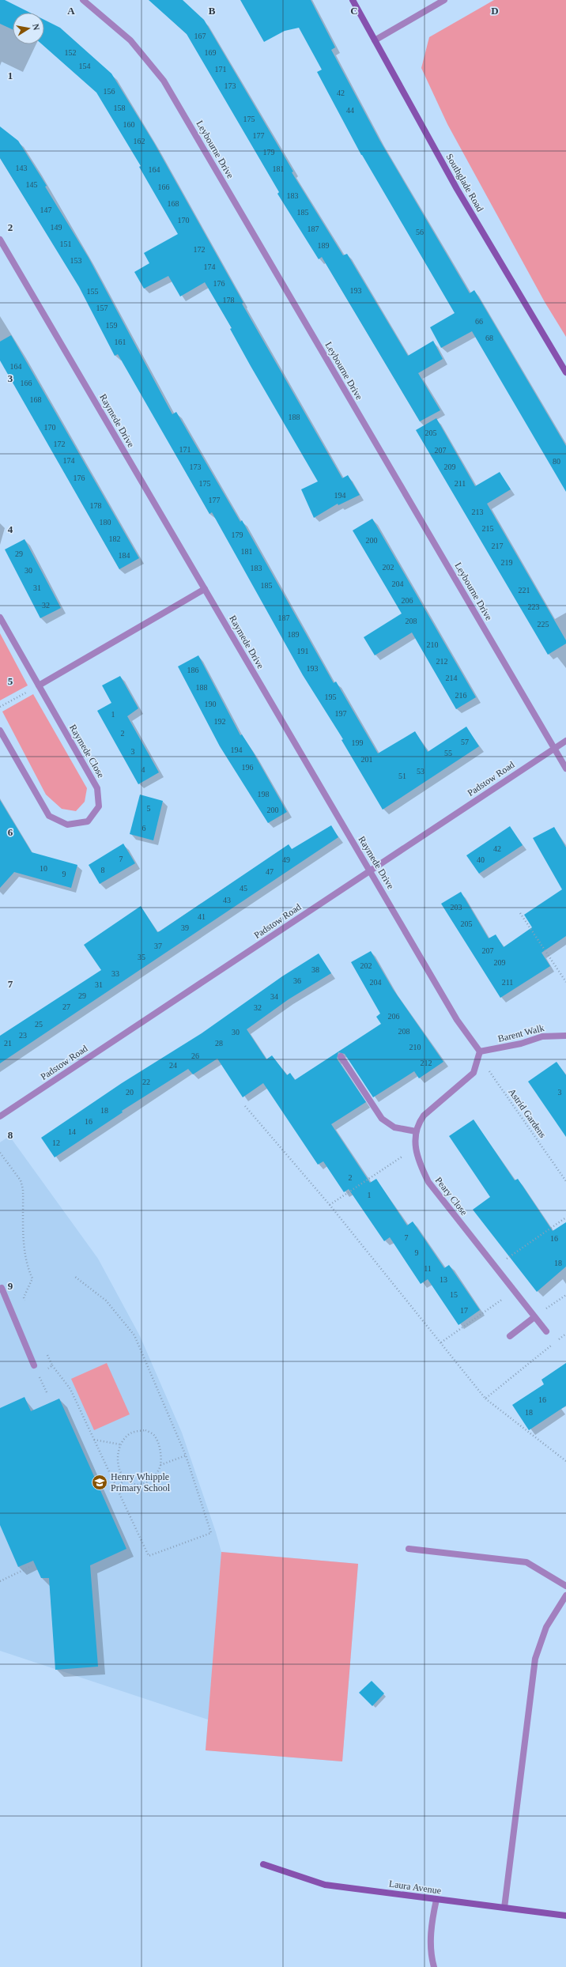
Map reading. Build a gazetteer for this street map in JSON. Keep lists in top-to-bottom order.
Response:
{
  "streets": {
    "street": [
      "Leybourne Drive",
      "Southglade Road",
      "Raymede Drive",
      "Raymede Close",
      "Padstow Road",
      "Barent Walk",
      "Peary Close",
      "Laura Avenue"
    ],
    "path": ["Astrid Gardens"]
  },
  "crossings": [
    ["Leybourne Drive", "Padstow Road"],
    ["Raymede Drive", "Padstow Road"],
    ["Raymede Drive", "Barent Walk"],
    ["Raymede Drive", "Astrid Gardens"],
    ["Raymede Drive", "Peary Close"],
    ["Barent Walk", "Astrid Gardens"],
    ["Barent Walk", "Peary Close"],
    ["Astrid Gardens", "Peary Close"]
  ],
  "places": {
    "school or university": ["Henry Whipple Primary School"]
  },
  "house_numbers": [
    "167",
    "152",
    "169",
    "154",
    "171",
    "173",
    "156",
    "42",
    "158",
    "44",
    "175",
    "160",
    "177",
    "162",
    "179",
    "143",
    "181",
    "164",
    "145",
    "166",
    "183",
    "168",
    "147",
    "185",
    "170",
    "149",
    "187",
    "56",
    "151",
    "189",
    "172",
    "153",
    "174",
    "176",
    "193",
    "155",
    "178",
    "157",
    "66",
    "159",
    "68",
    "161",
    "164",
    "166",
    "168",
    "188",
    "170",
    "205",
    "172",
    "171",
    "207",
    "174",
    "80",
    "173",
    "209",
    "176",
    "175",
    "211",
    "194",
    "177",
    "178",
    "213",
    "180",
    "215",
    "179",
    "182",
    "200",
    "217",
    "181",
    "29",
    "184",
    "219",
    "202",
    "183",
    "30",
    "204",
    "185",
    "31",
    "221",
    "206",
    "32",
    "223",
    "187",
    "208",
    "225",
    "189",
    "210",
    "191",
    "212",
    "193",
    "186",
    "214",
    "188",
    "216",
    "195",
    "190",
    "197",
    "1",
    "192",
    "2",
    "57",
    "199",
    "194",
    "3",
    "55",
    "201",
    "196",
    "4",
    "53",
    "51",
    "198",
    "5",
    "200",
    "6",
    "42",
    "7",
    "49",
    "40",
    "10",
    "8",
    "47",
    "9",
    "45",
    "43",
    "203",
    "41",
    "205",
    "39",
    "37",
    "207",
    "35",
    "209",
    "202",
    "38",
    "33",
    "36",
    "204",
    "211",
    "31",
    "29",
    "34",
    "27",
    "32",
    "206",
    "25",
    "208",
    "30",
    "23",
    "21",
    "28",
    "210",
    "26",
    "212",
    "24",
    "22",
    "20",
    "3",
    "18",
    "16",
    "14",
    "12",
    "2",
    "1",
    "7",
    "16",
    "9",
    "18",
    "11",
    "13",
    "15",
    "17",
    "16",
    "18"
  ],
  "north": "right",
  "grid": {
    "columns": [
      "A",
      "B",
      "C",
      "D"
    ],
    "rows": [
      "1",
      "2",
      "3",
      "4",
      "5",
      "6",
      "7",
      "8",
      "9"
    ]
  }
}
